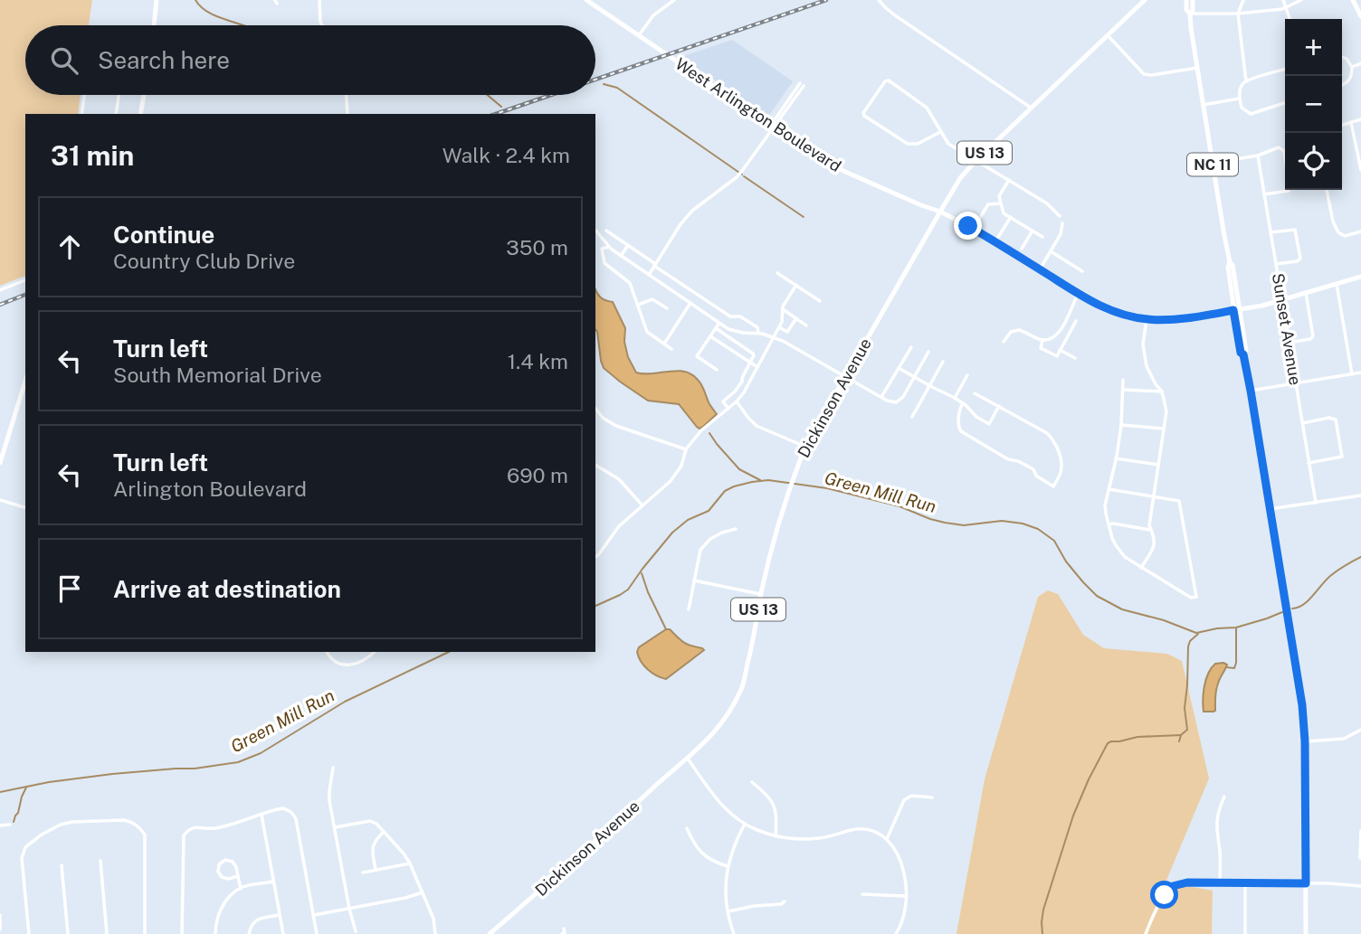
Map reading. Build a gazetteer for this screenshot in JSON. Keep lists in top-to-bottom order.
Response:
{
  "streets": {
    "main road": [
      "West Arlington Boulevard",
      "US 13",
      "NC 11",
      "Dickinson Avenue"
    ],
    "street": ["Sunset Avenue"]
  },
  "crossings": [
    ["West Arlington Boulevard", "NC 11"],
    ["West Arlington Boulevard", "Sunset Avenue"],
    ["West Arlington Boulevard", "Dickinson Avenue"]
  ],
  "water": ["Green Mill Run"],
  "page": {
    "map_buttons": ["+", "−"],
    "search": "Search here",
    "heading": ["31 min", "Walk · 2.4 km"],
    "list": [
      ["Continue", "Country Club Drive", "350 m"],
      ["Turn left", "South Memorial Drive", "1.4 km"],
      ["Turn left", "Arlington Boulevard", "690 m"],
      "Arrive at destination"
    ]
  }
}
